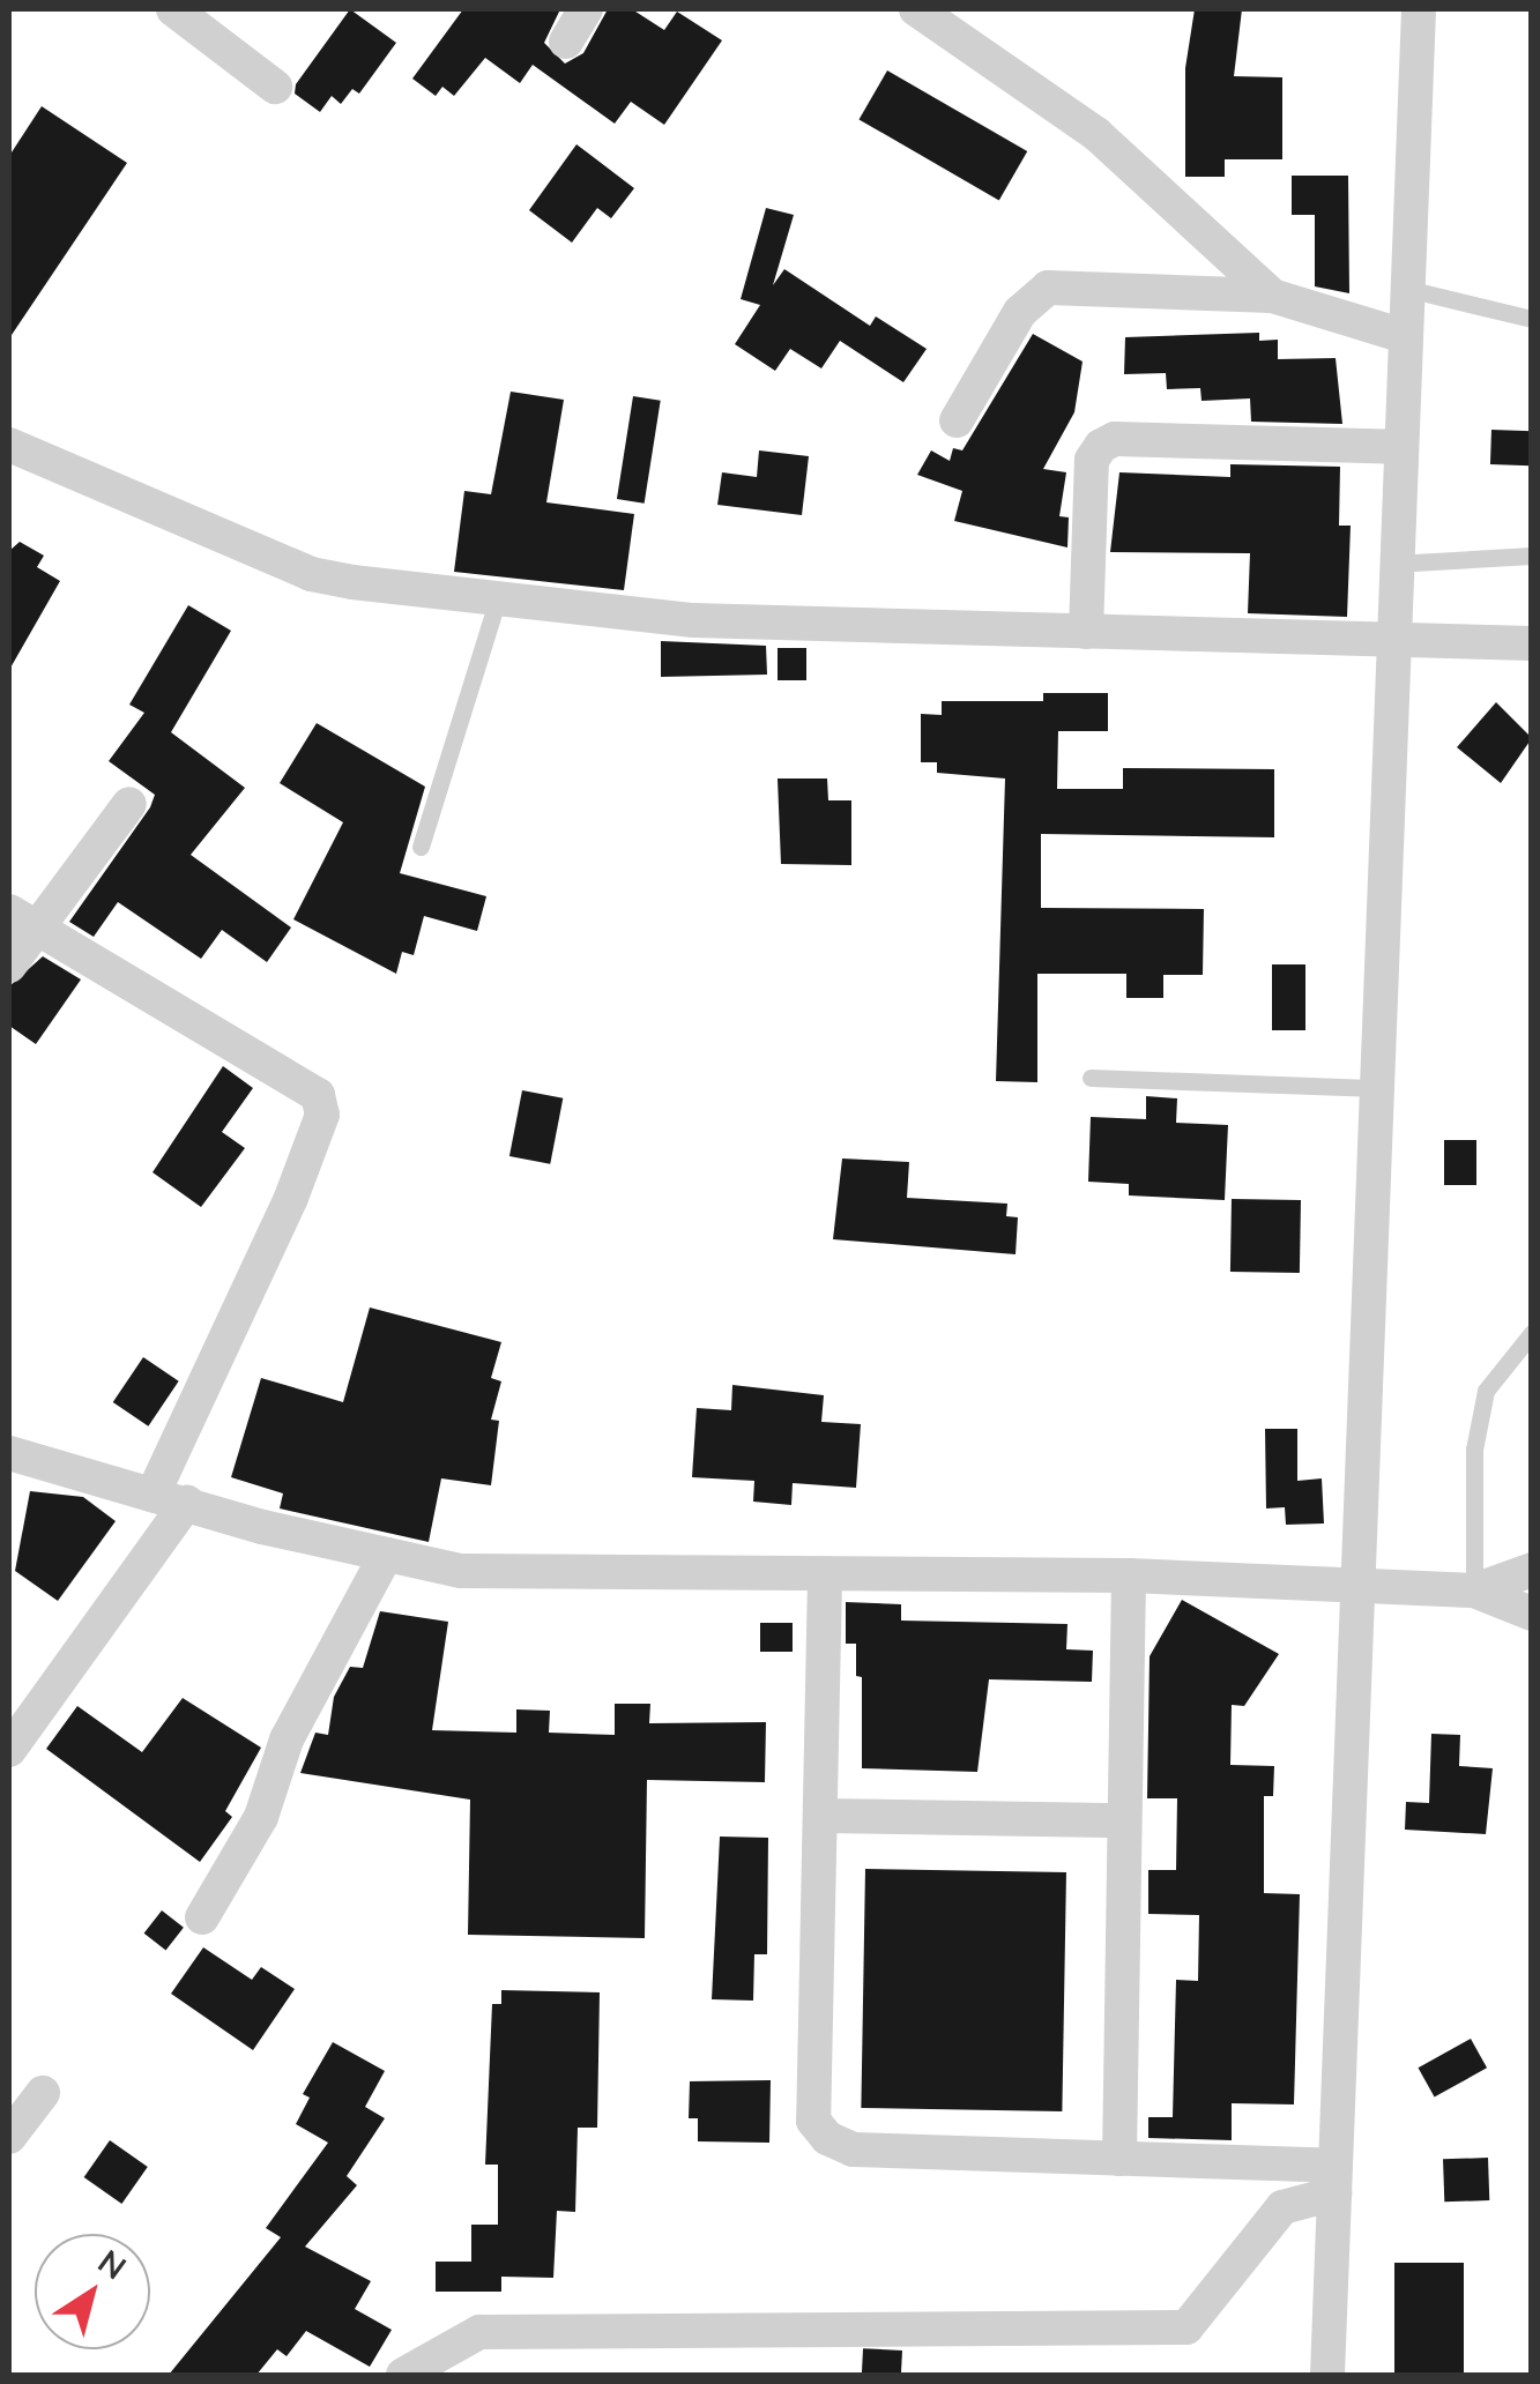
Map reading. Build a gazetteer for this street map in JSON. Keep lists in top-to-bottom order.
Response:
{
  "north": "top right"
}
